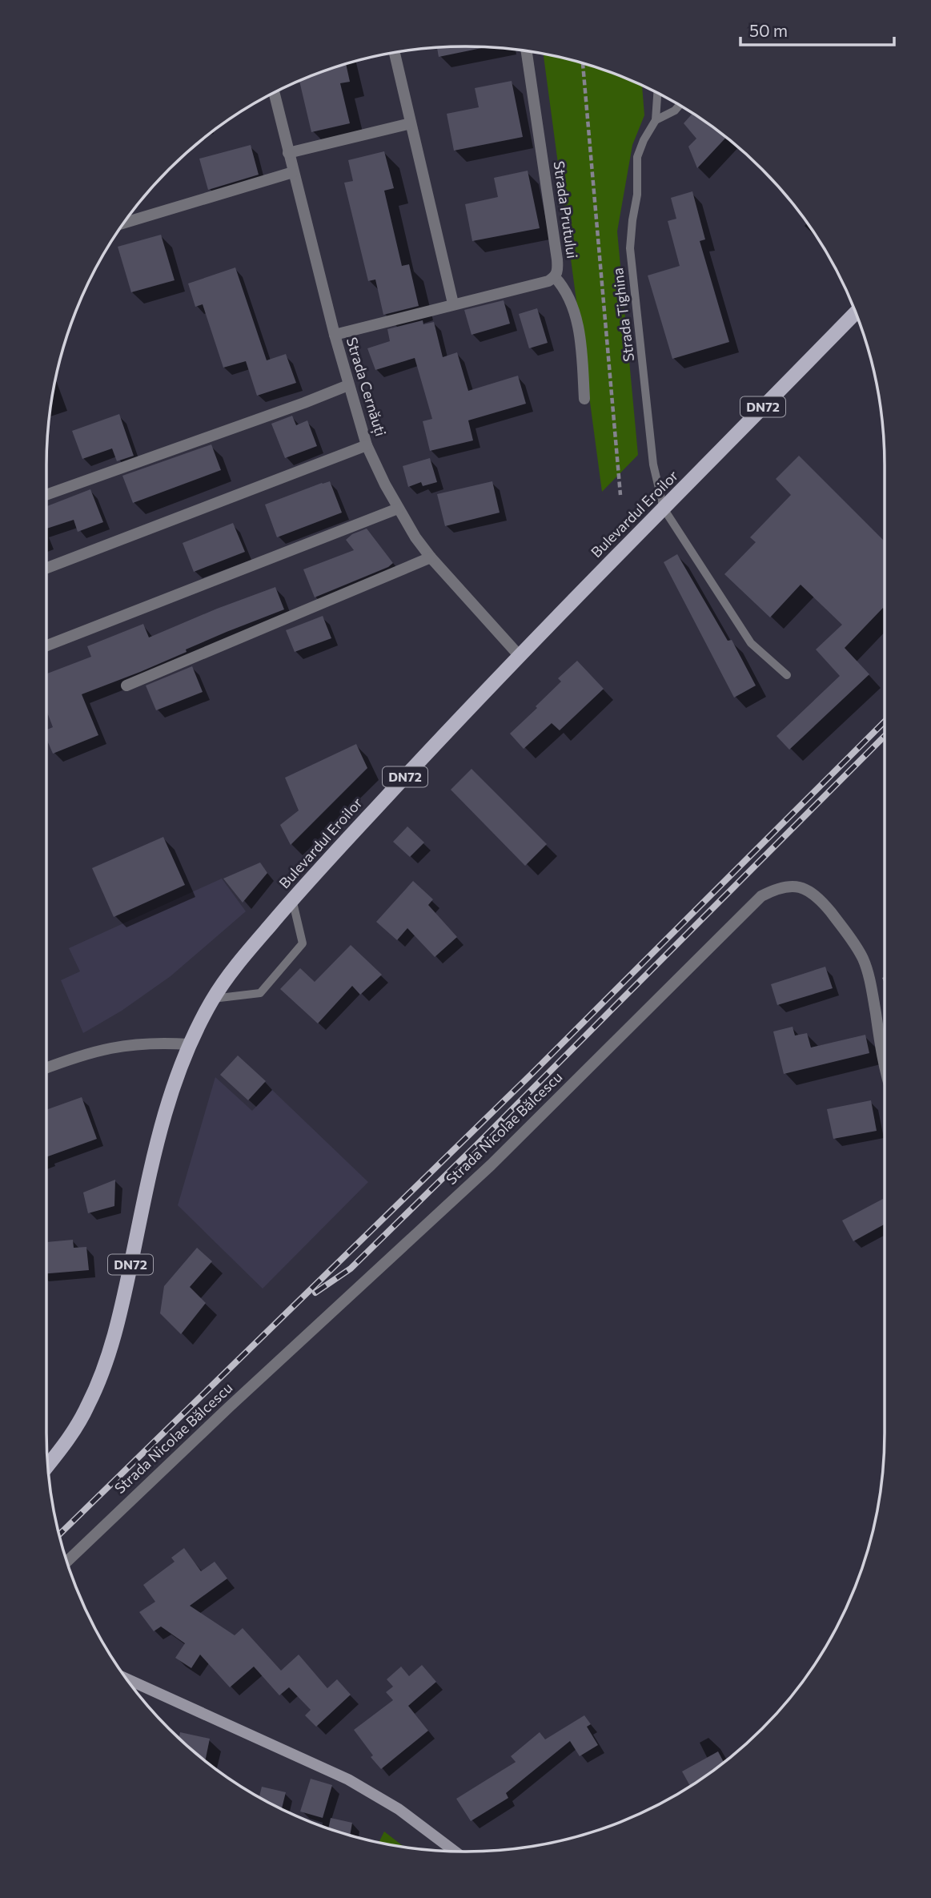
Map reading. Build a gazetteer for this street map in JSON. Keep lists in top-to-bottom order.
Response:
{
  "streets": {
    "main road": ["DN72", "Bulevardul Eroilor"],
    "street": ["Strada Prutului", "Strada Cernăuți", "Strada Nicolae Bălcescu"],
    "lane": ["Strada Tighina"]
  },
  "crossings": [
    ["Strada Prutului", "Strada Cernăuți"],
    ["Strada Tighina", "Bulevardul Eroilor"],
    ["Strada Cernăuți", "Bulevardul Eroilor"]
  ],
  "scale_bar": "50 m"
}
